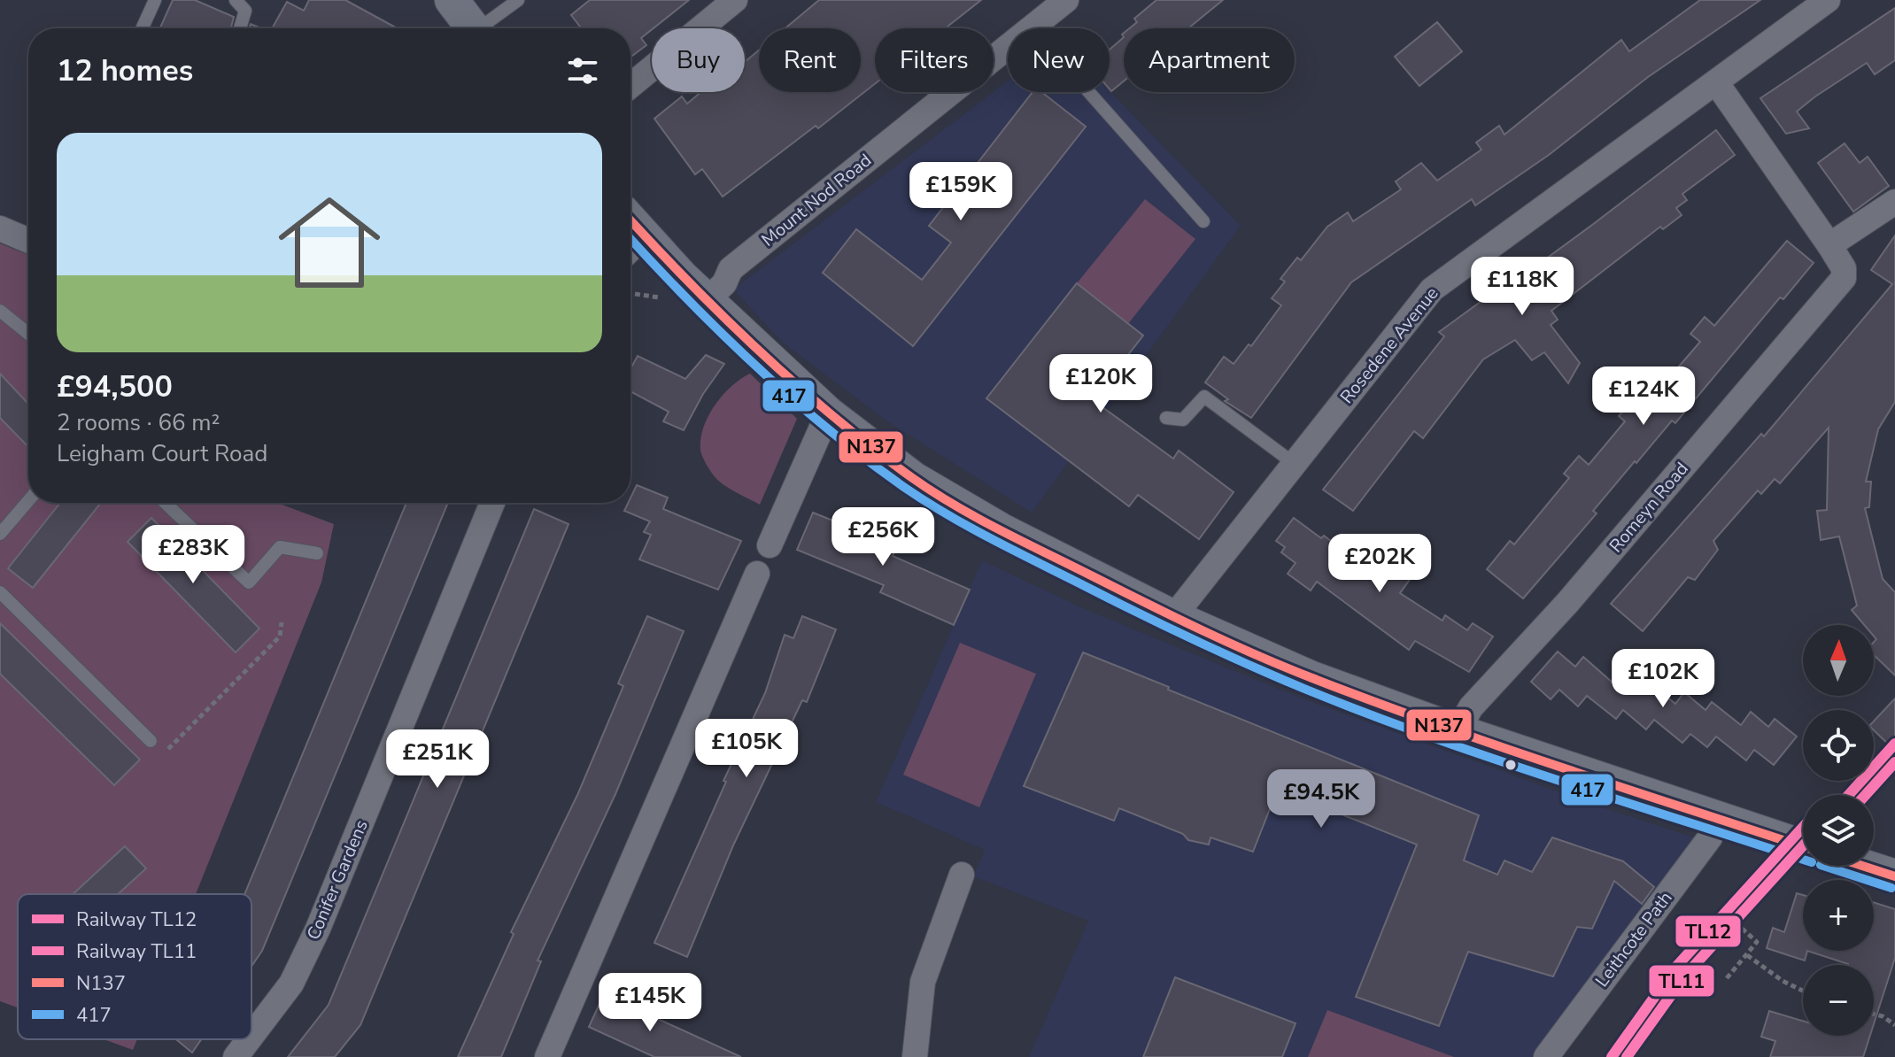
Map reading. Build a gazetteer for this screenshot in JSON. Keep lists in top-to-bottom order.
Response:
{
  "streets": {
    "street": [
      "Mount Nod Road",
      "Rosedene Avenue",
      "Romeyn Road",
      "Conifer Gardens",
      "Leithcote Path"
    ]
  },
  "crossings": [
    ["Rosedene Avenue", "Romeyn Road"]
  ],
  "lines": [
    "transit line N137",
    "transit line 417",
    "rail line TL12",
    "rail line TL11"
  ],
  "legend": [
    "Railway TL12",
    "Railway TL11",
    "N137",
    "417"
  ],
  "north": "top",
  "page": {
    "chip": [
      "Buy",
      "Rent",
      "Filters",
      "New",
      "Apartment"
    ],
    "heading": "12 homes",
    "list": [
      {
        "name": "£94,500",
        "note": "2 rooms · 66 m² · Leigham Court Road"
      }
    ],
    "price": [
      "£159K",
      "£118K",
      "£120K",
      "£124K",
      "£256K",
      "£283K",
      "£202K",
      "£102K",
      "£105K",
      "£251K",
      "£94.5K",
      "£145K"
    ],
    "map_buttons": ["+", "−"]
  }
}
